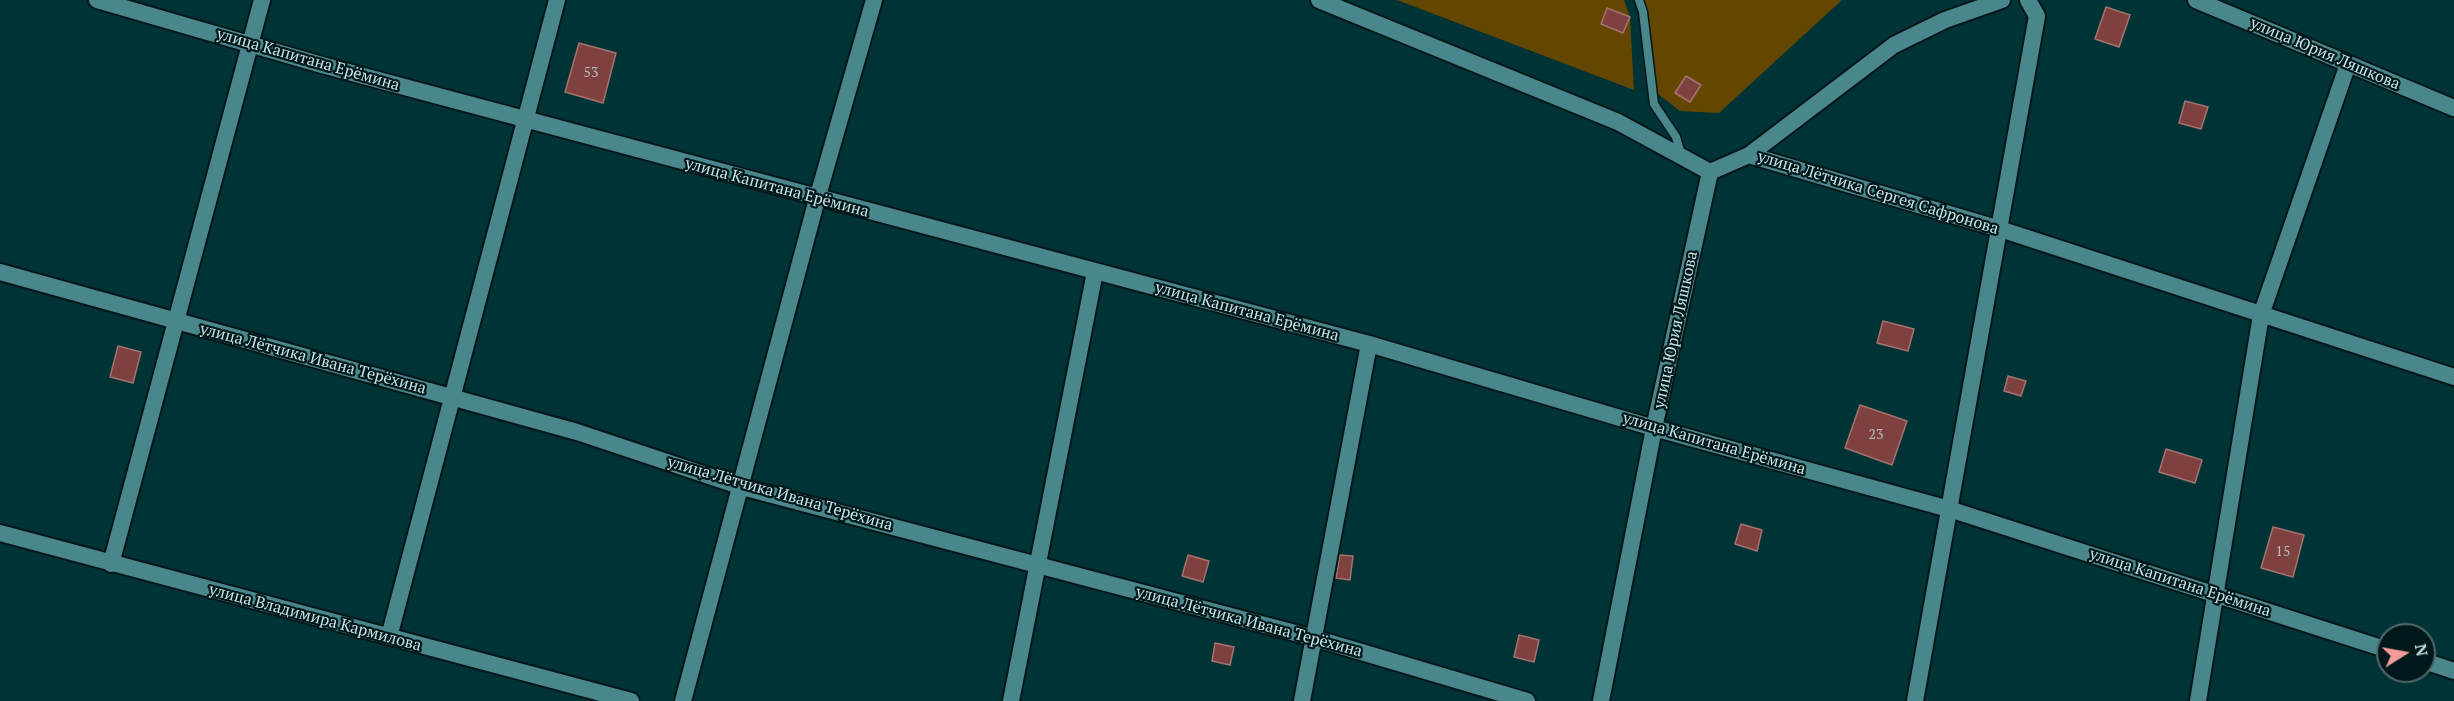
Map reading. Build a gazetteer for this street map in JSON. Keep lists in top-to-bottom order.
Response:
{
  "streets": {
    "street": [
      "улица Юрия Ляшкова",
      "улица Капитана Ерёмина",
      "улица Лётчика Сергея Сафронова",
      "улица Лётчика Ивана Терёхина",
      "улица Владимира Кармилова"
    ]
  },
  "crossings": [
    ["улица Юрия Ляшкова", "улица Капитана Ерёмина"],
    ["улица Юрия Ляшкова", "улица Лётчика Сергея Сафронова"]
  ],
  "house_numbers": ["53", "23", "15"],
  "north": "right"
}
